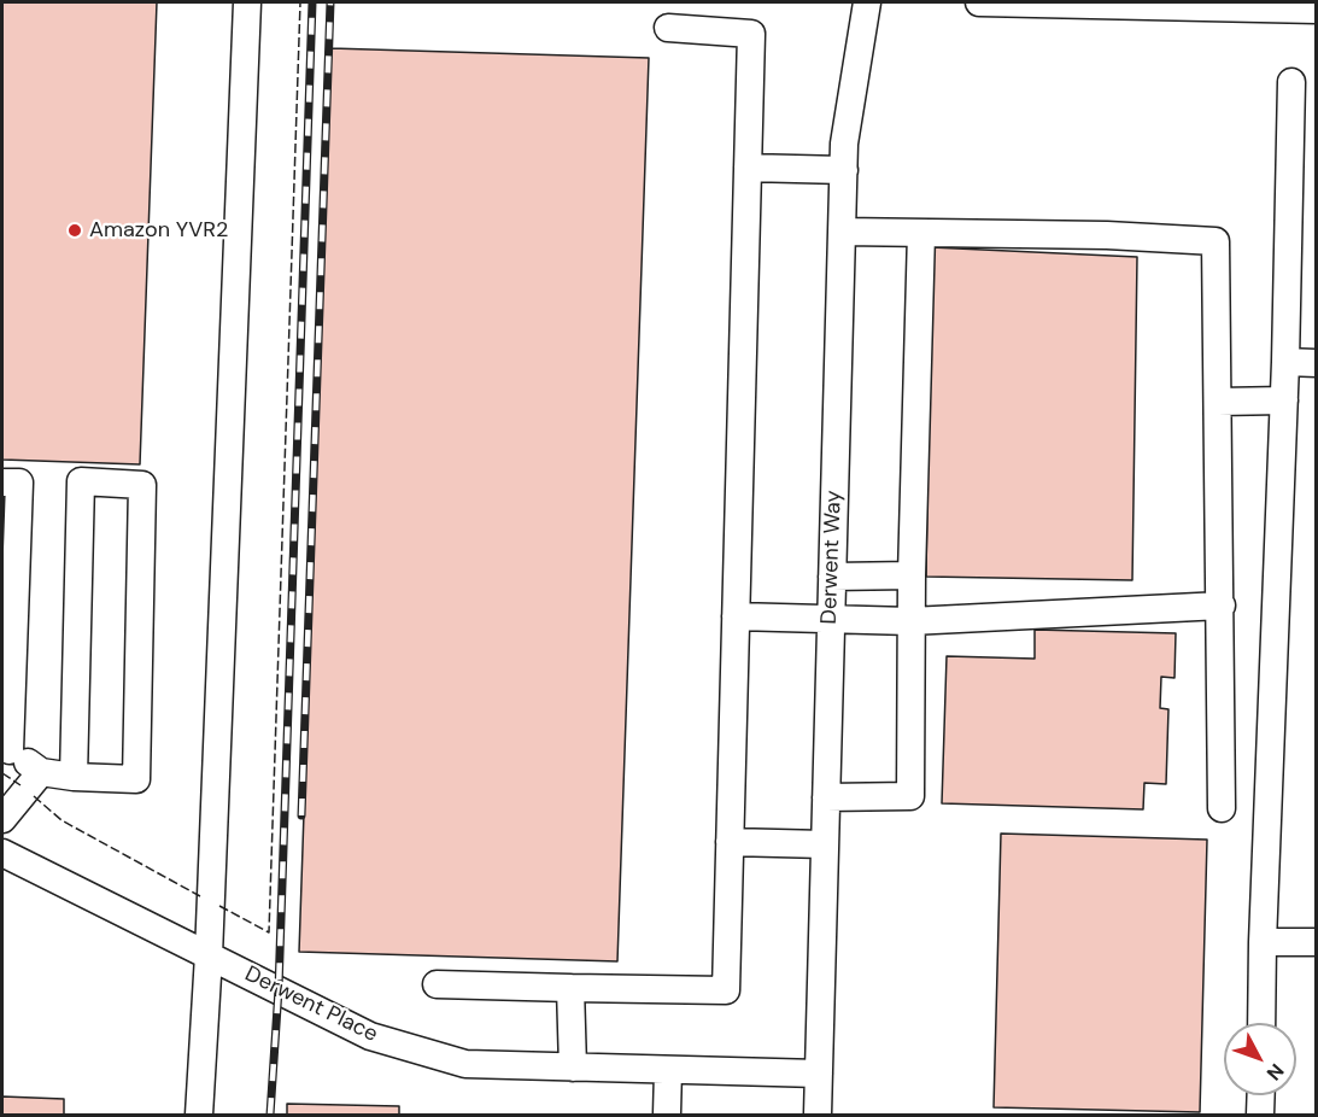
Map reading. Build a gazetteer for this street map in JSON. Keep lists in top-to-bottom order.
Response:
{
  "streets": {
    "street": ["Derwent Way", "Derwent Place"]
  },
  "crossings": [
    ["Derwent Way", "Derwent Place"]
  ],
  "places": ["Amazon YVR2"],
  "north": "bottom right"
}
